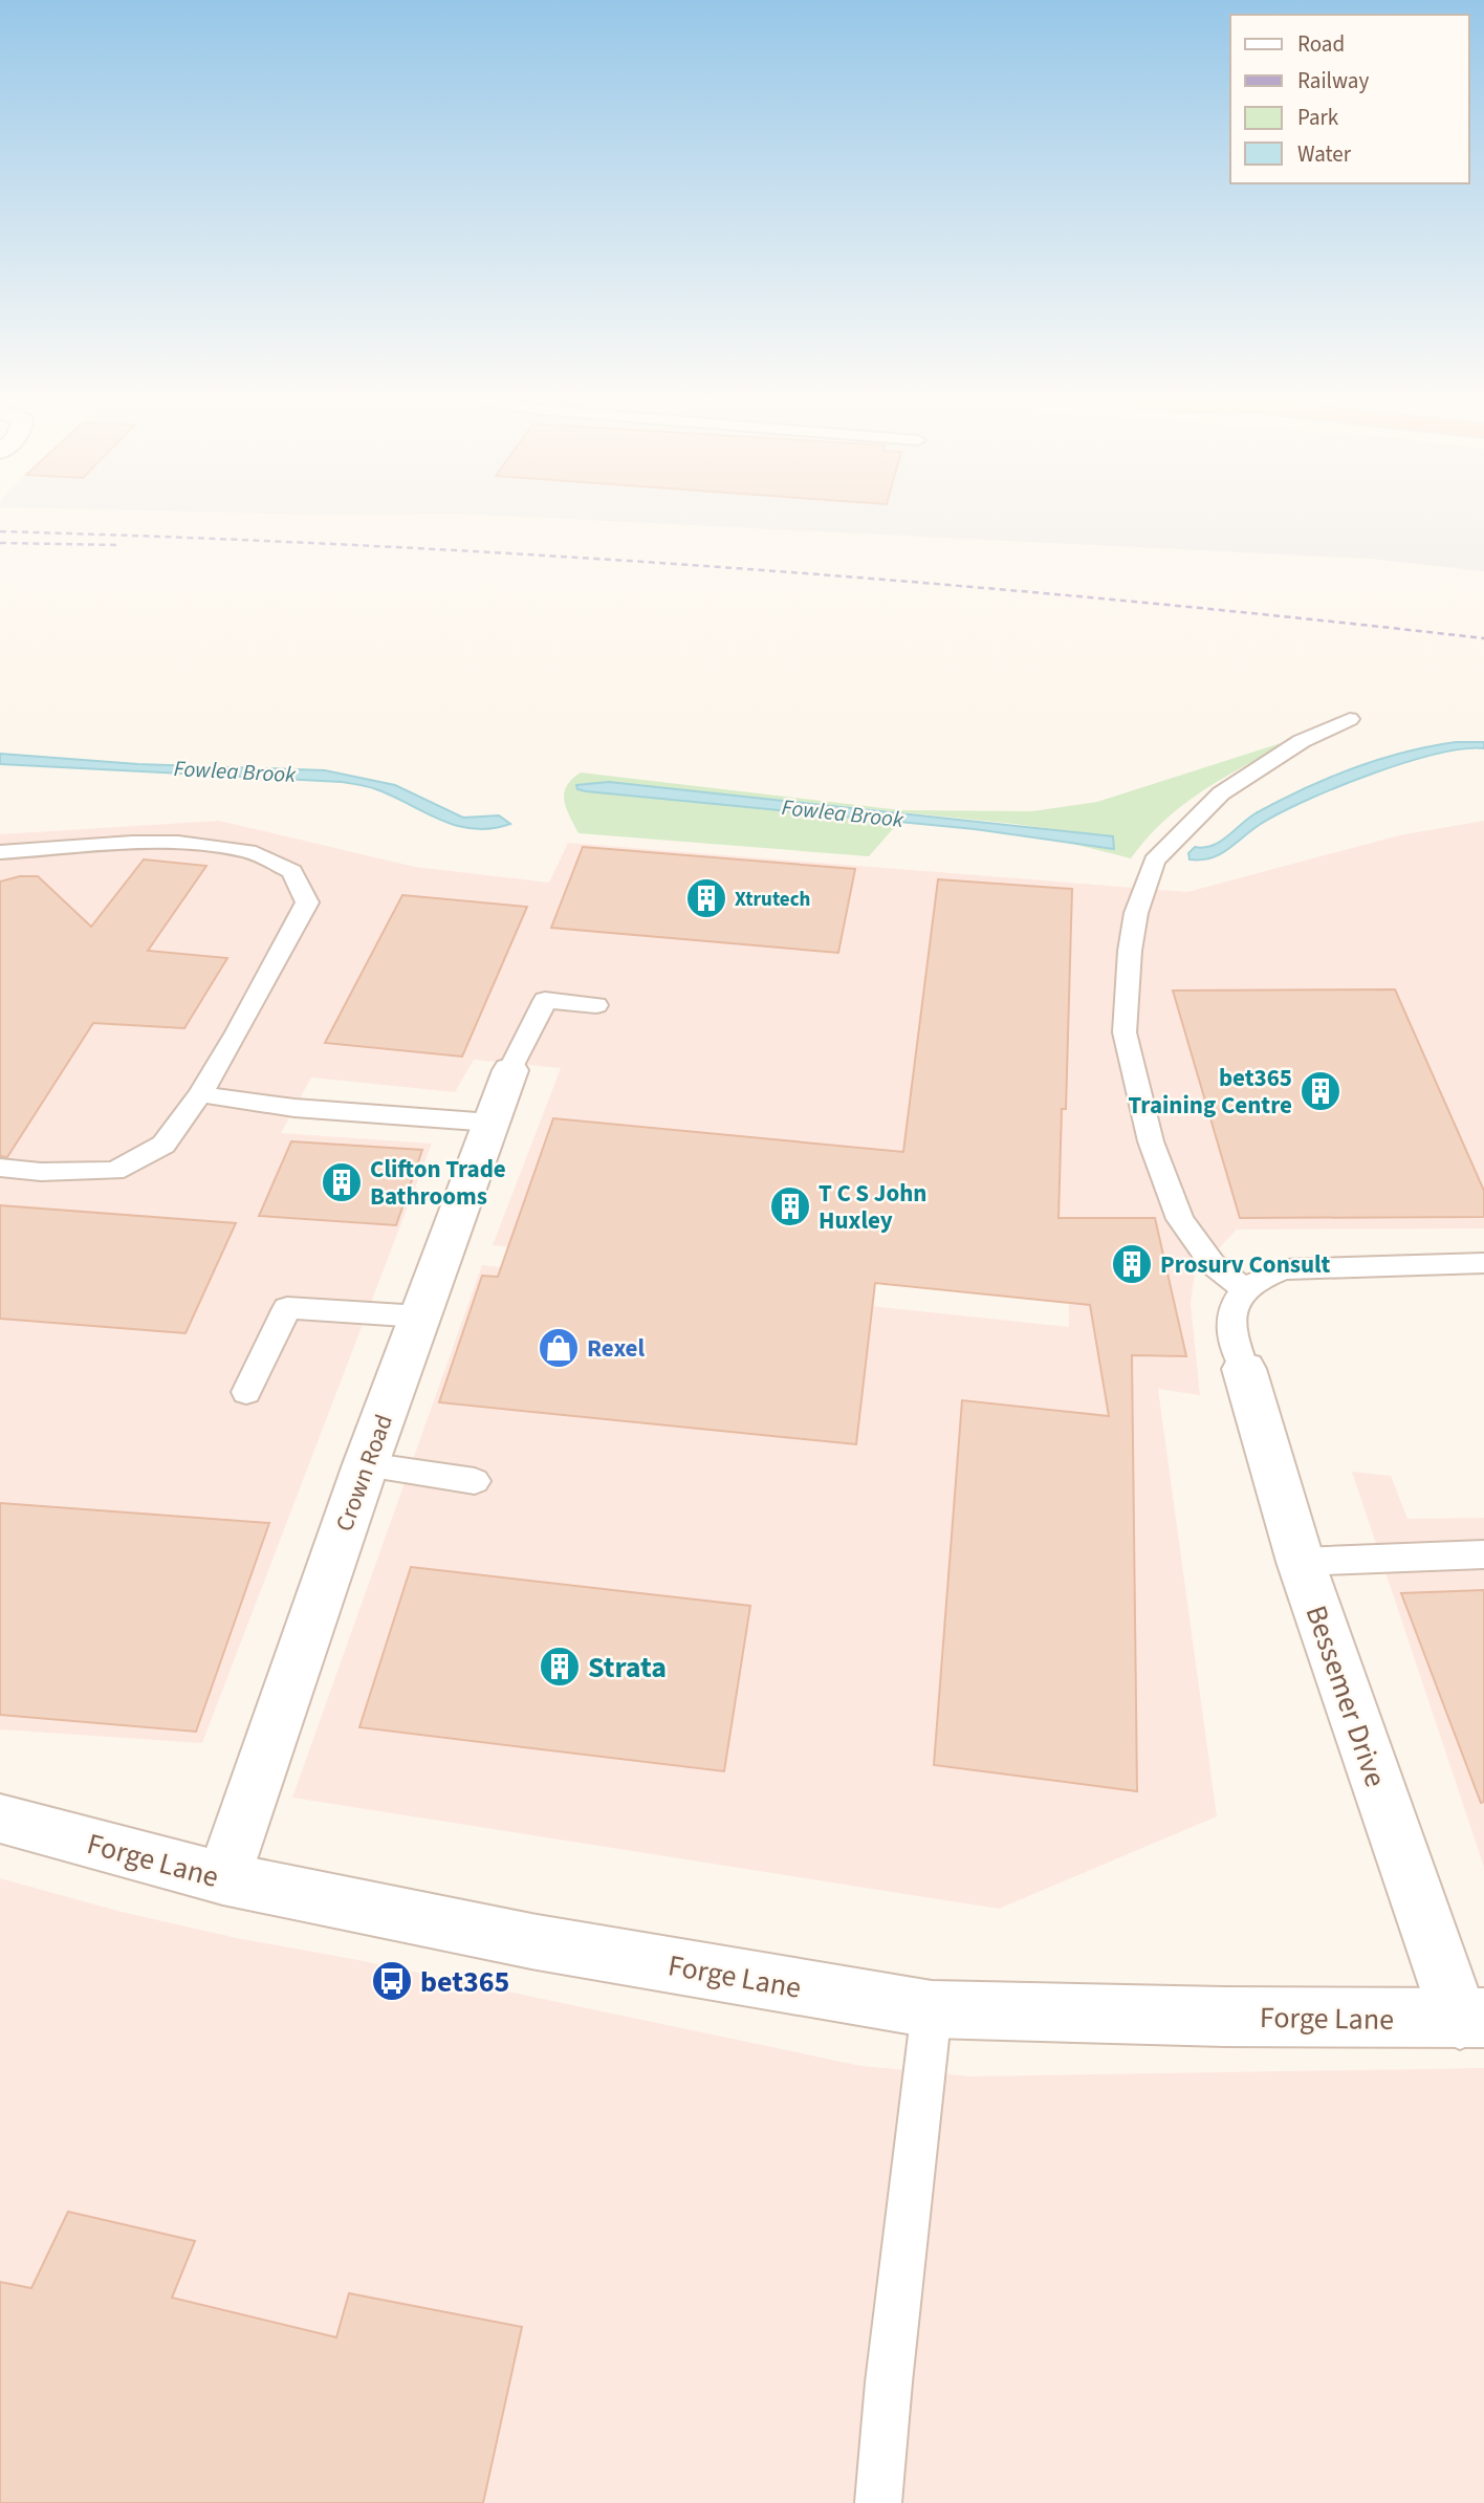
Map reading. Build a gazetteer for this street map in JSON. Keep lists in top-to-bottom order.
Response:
{
  "streets": {
    "street": ["Crown Road", "Bessemer Drive", "Forge Lane"]
  },
  "crossings": [
    ["Crown Road", "Forge Lane"],
    ["Bessemer Drive", "Forge Lane"]
  ],
  "water": ["Fowlea Brook"],
  "places": {
    "building": [
      "Xtrutech",
      "bet365 Training Centre",
      "Clifton Trade Bathrooms",
      "T C S John Huxley",
      "Prosurv Consult",
      "Strata"
    ],
    "shop": ["Rexel"],
    "bus stop": ["bet365"]
  },
  "legend": [
    "Road",
    "Railway",
    "Park",
    "Water"
  ]
}
